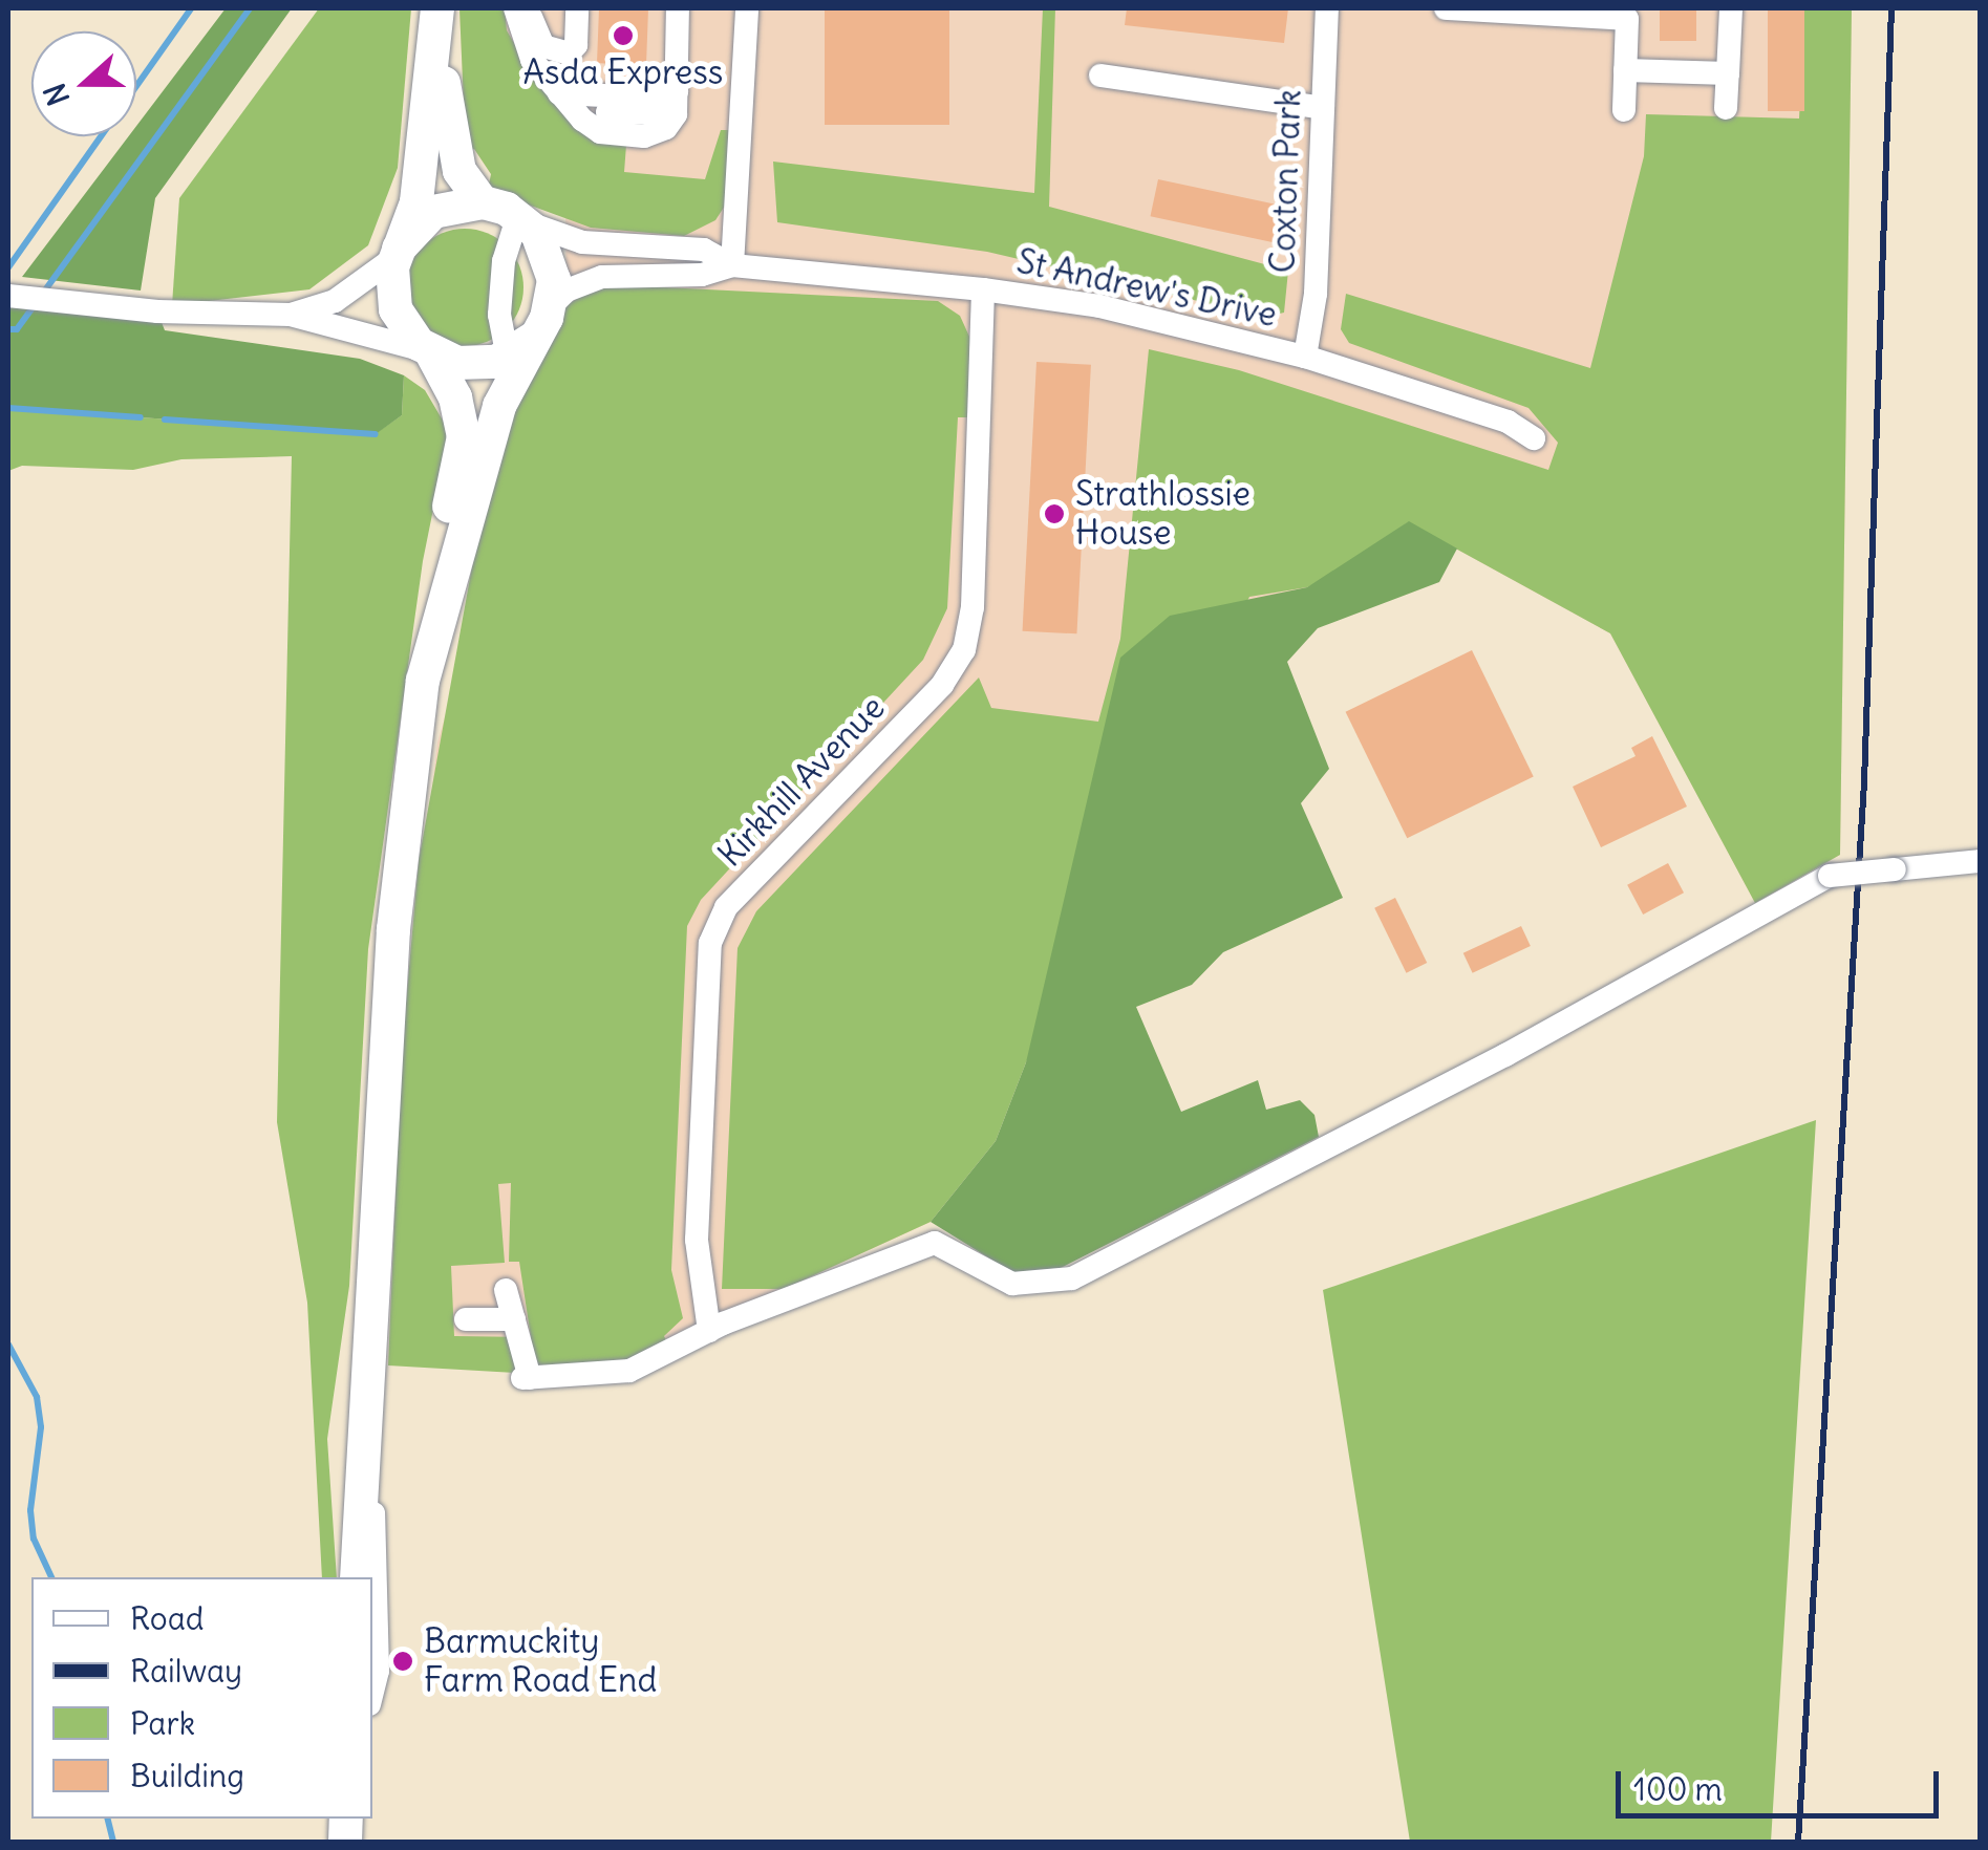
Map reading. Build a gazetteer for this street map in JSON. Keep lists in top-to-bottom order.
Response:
{
  "streets": {
    "street": ["Coxton Park", "St Andrew's Drive", "Kirkhill Avenue"]
  },
  "crossings": [
    ["Coxton Park", "St Andrew's Drive"],
    ["St Andrew's Drive", "Kirkhill Avenue"]
  ],
  "places": ["Asda Express", "Strathlossie House", "Barmuckity Farm Road End"],
  "legend": [
    "Road",
    "Railway",
    "Park",
    "Building"
  ],
  "scale_bar": "100 m",
  "north": "left"
}
